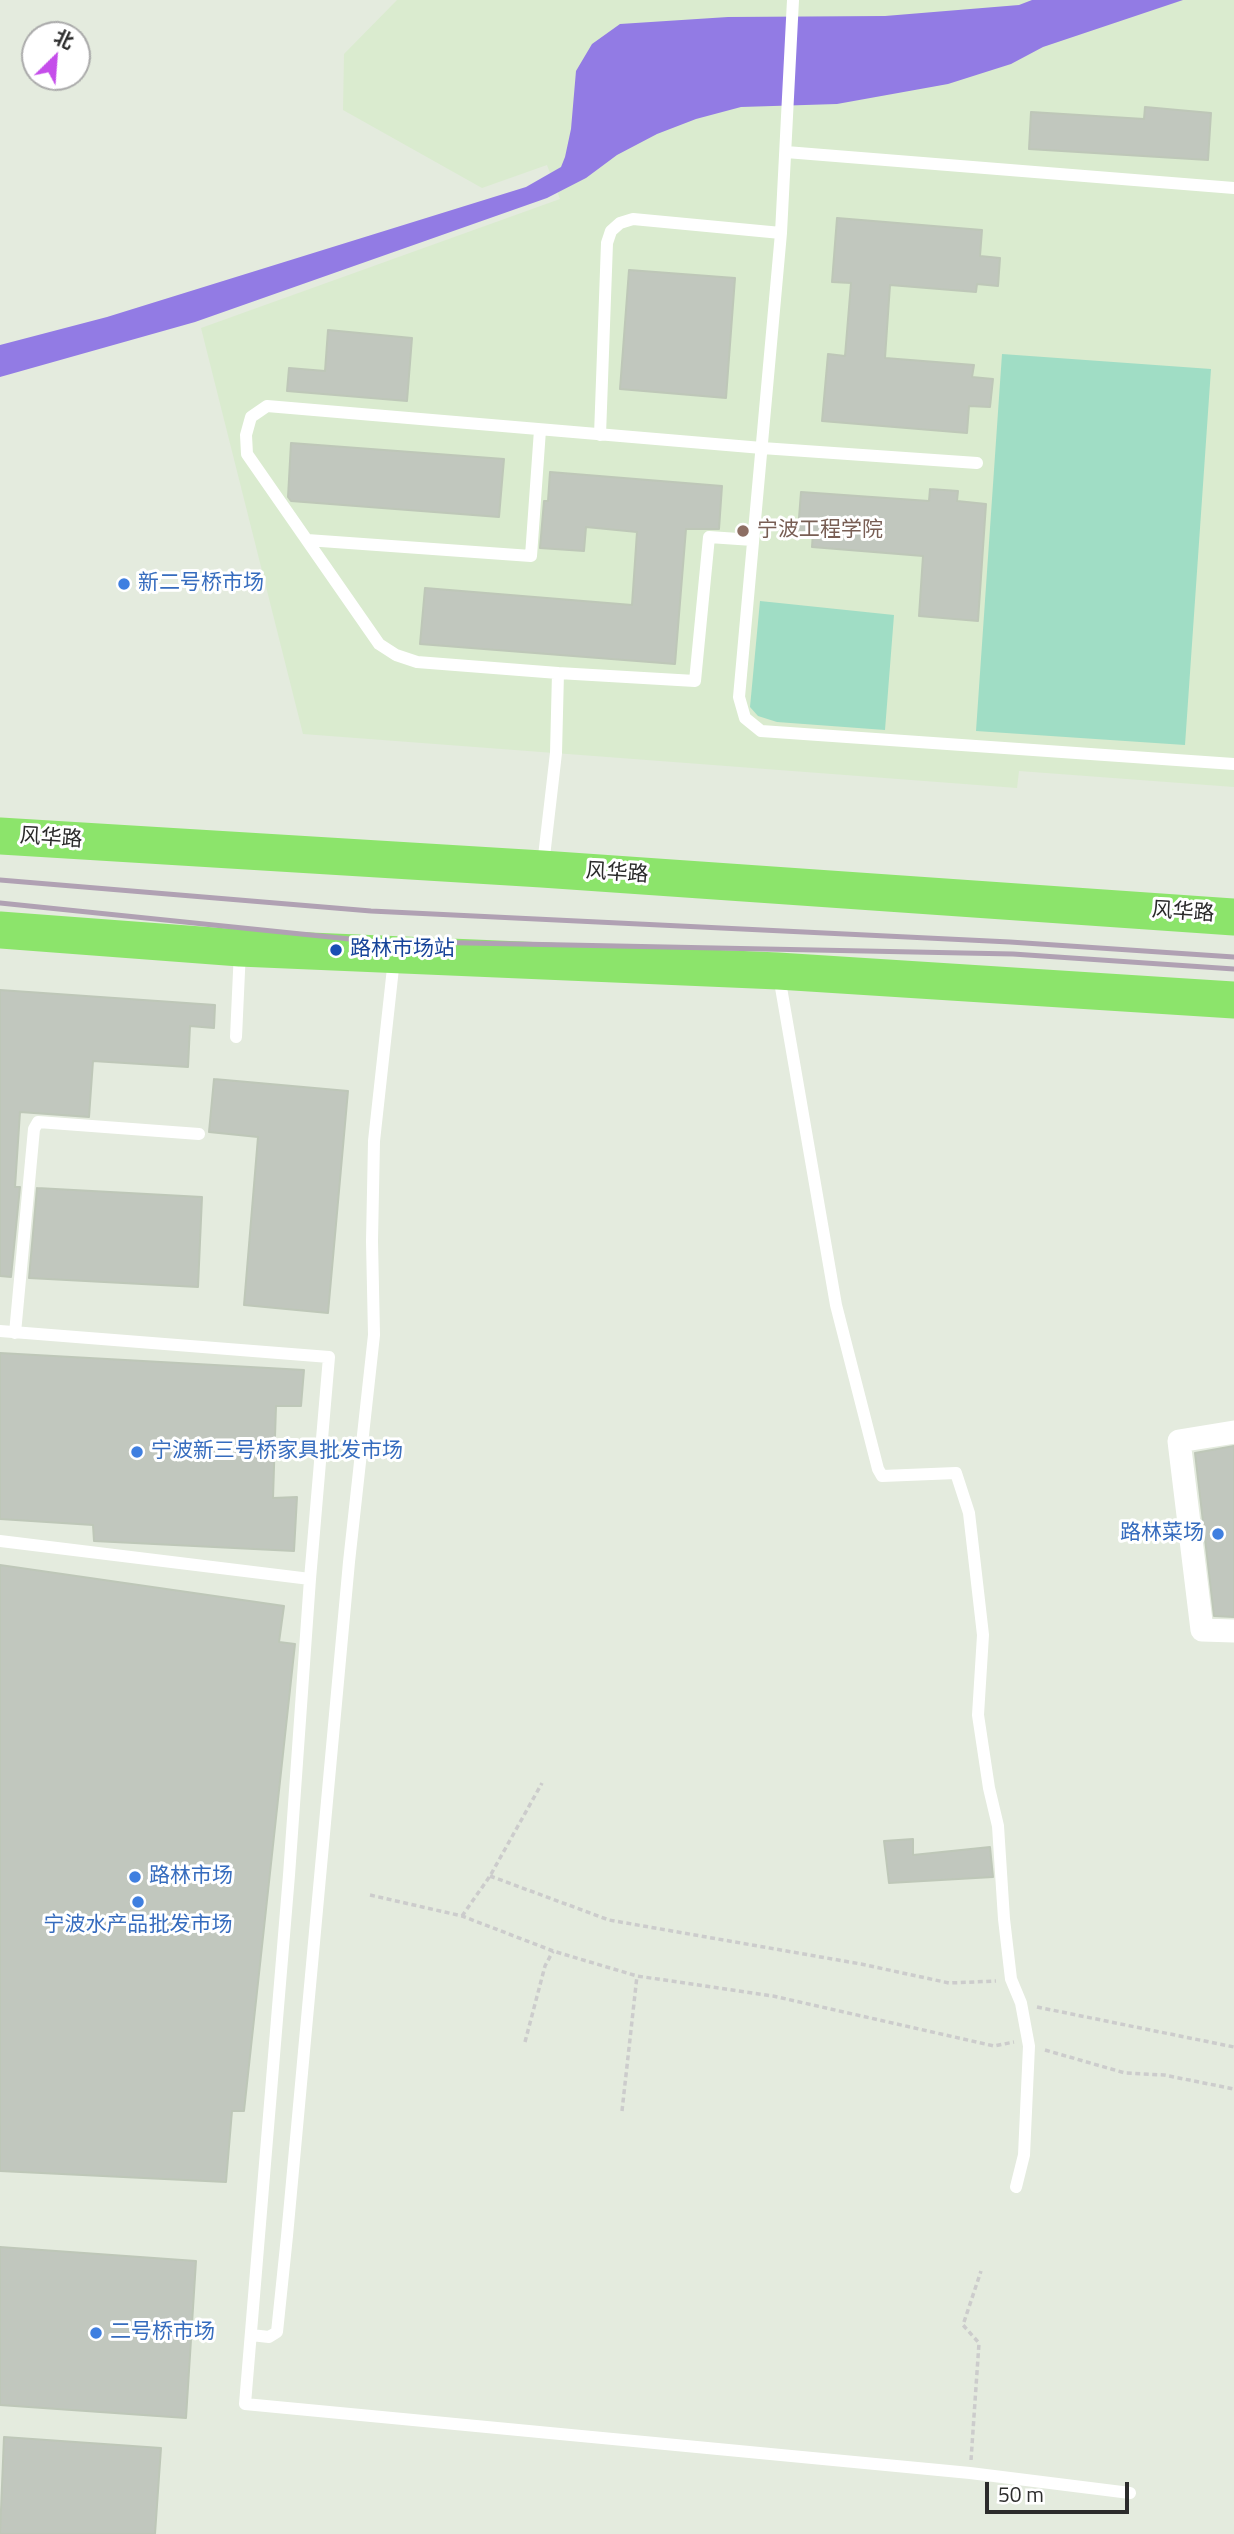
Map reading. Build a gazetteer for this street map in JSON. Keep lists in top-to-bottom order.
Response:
{
  "streets": {
    "main road": ["风华路"]
  },
  "places": [
    "宁波工程学院",
    "新二号桥市场",
    "路林市场站",
    "宁波新三号桥家具批发市场",
    "路林菜场",
    "路林市场",
    "宁波水产品批发市场",
    "二号桥市场"
  ],
  "scale_bar": "50 m",
  "north": "top right"
}
